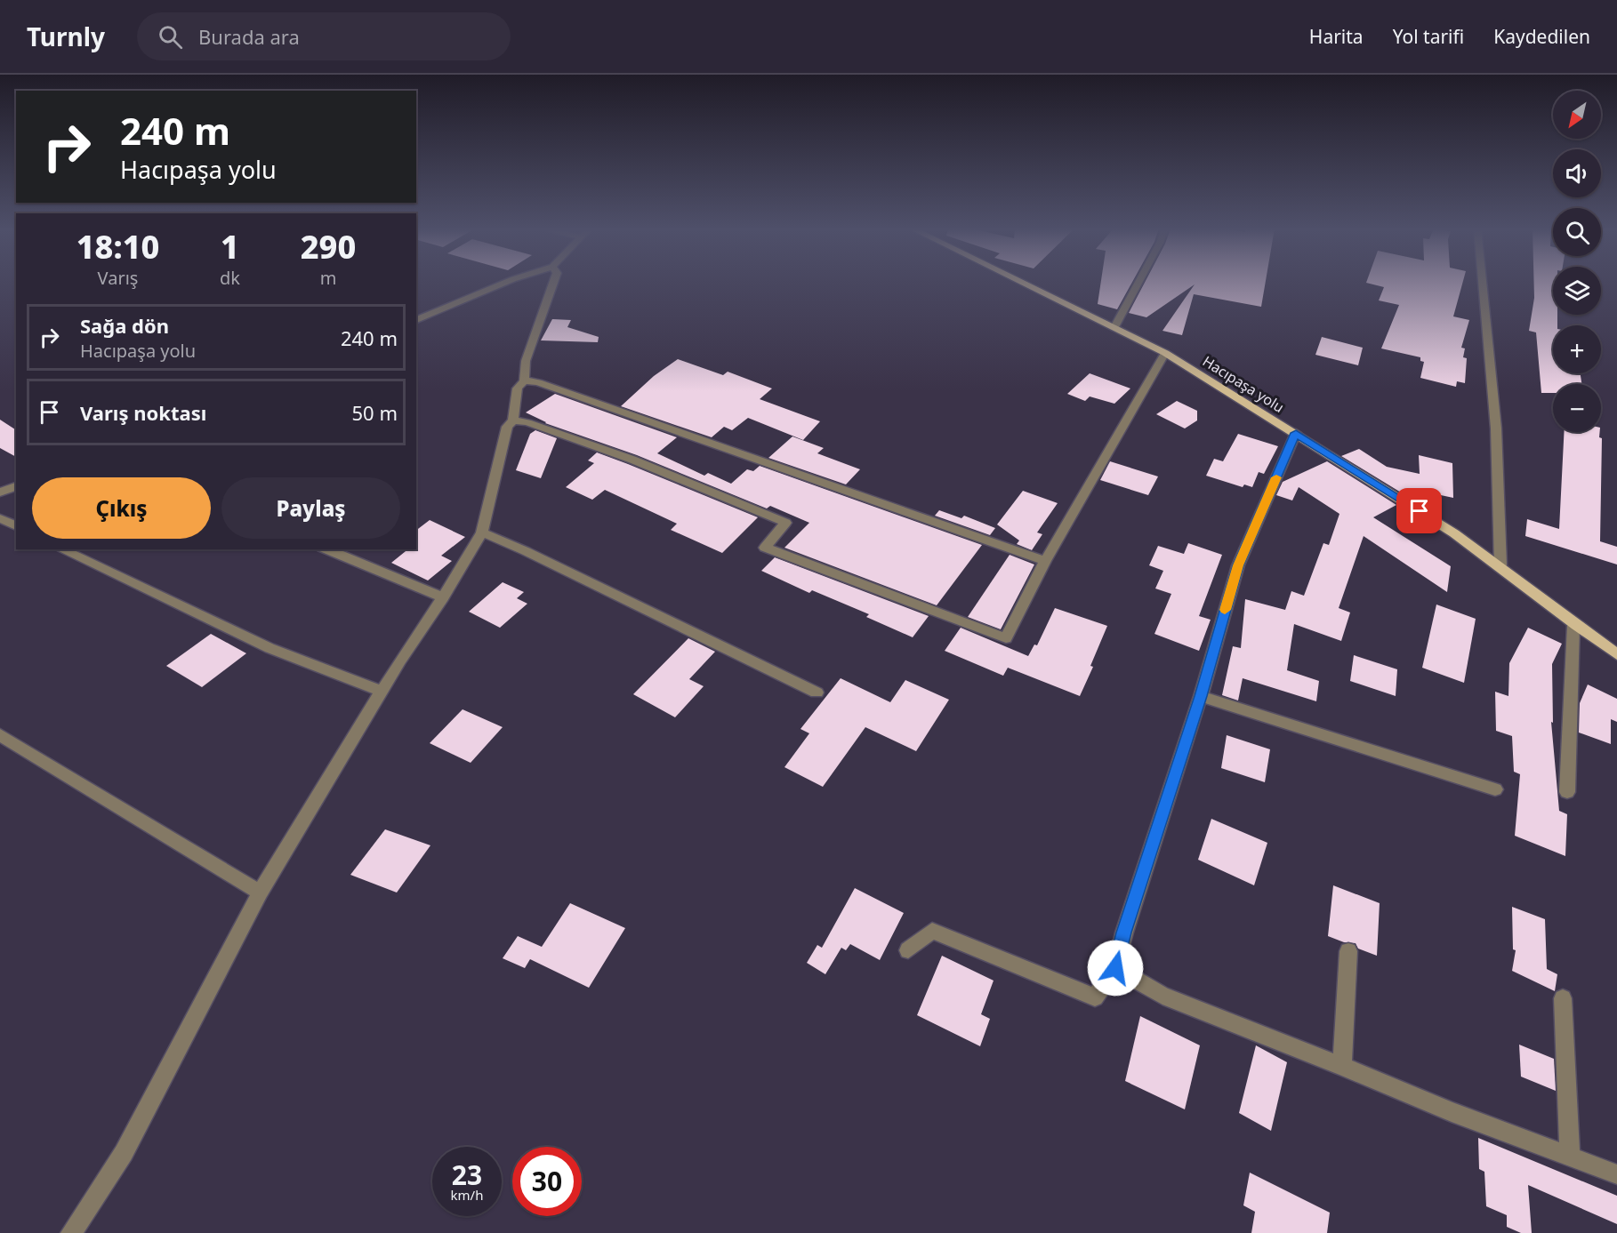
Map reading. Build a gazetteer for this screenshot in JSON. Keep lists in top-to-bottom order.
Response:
{
  "streets": {
    "main road": ["Hacıpaşa yolu"]
  },
  "north": "bottom left",
  "page": {
    "header": "Turnly",
    "search": "Burada ara",
    "nav": ["Harita", "Yol tarifi", "Kaydedilen"],
    "map_buttons": ["+", "−"],
    "turn": ["240 m", "Hacıpaşa yolu"],
    "eta": [
      "18:10",
      "Varış",
      "1",
      "dk",
      "290",
      "m"
    ],
    "list": [
      {
        "name": "Sağa dön",
        "note": "Hacıpaşa yolu",
        "value": "240 m"
      },
      {
        "name": "Varış noktası",
        "value": "50 m"
      }
    ],
    "buttons": ["Çıkış", "Paylaş"],
    "speed": "23 km/h",
    "limit": "30"
  }
}
